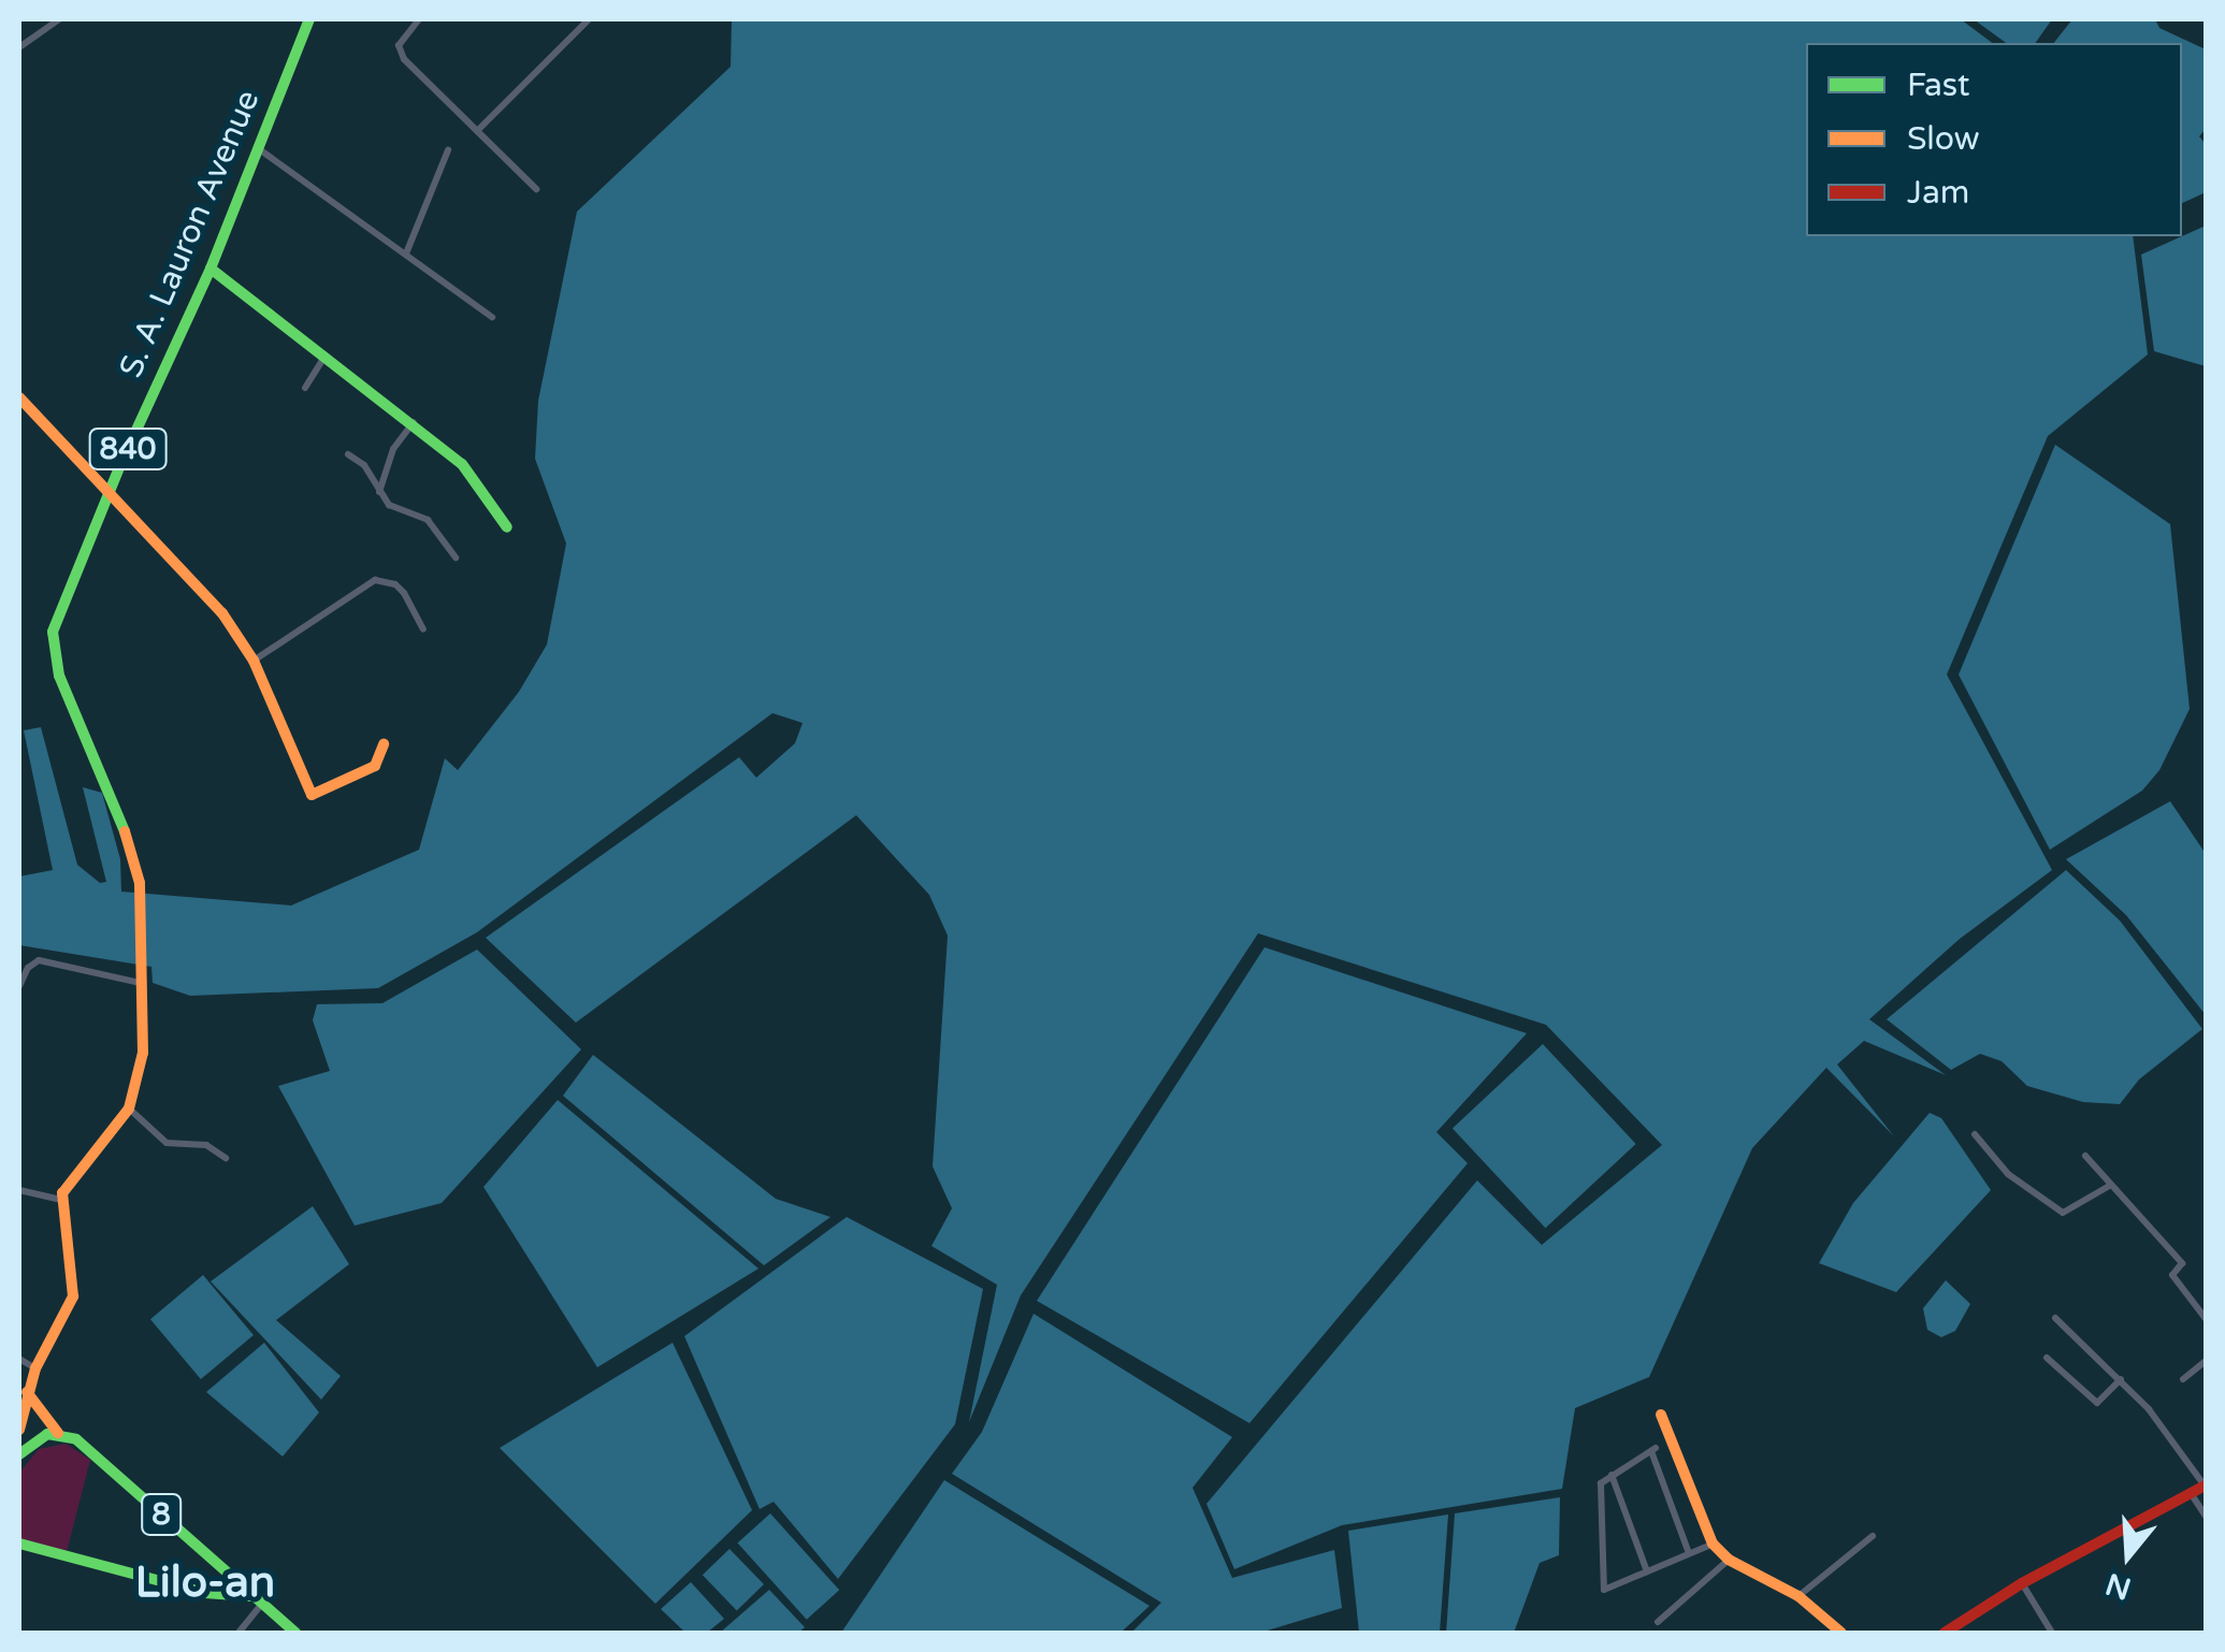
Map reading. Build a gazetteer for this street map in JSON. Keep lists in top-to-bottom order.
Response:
{
  "streets": {
    "main road": ["S. A. Lauron Avenue", "840", "8"]
  },
  "districts": ["Lilo-an"],
  "legend": ["Fast", "Slow", "Jam"],
  "north": "bottom"
}
